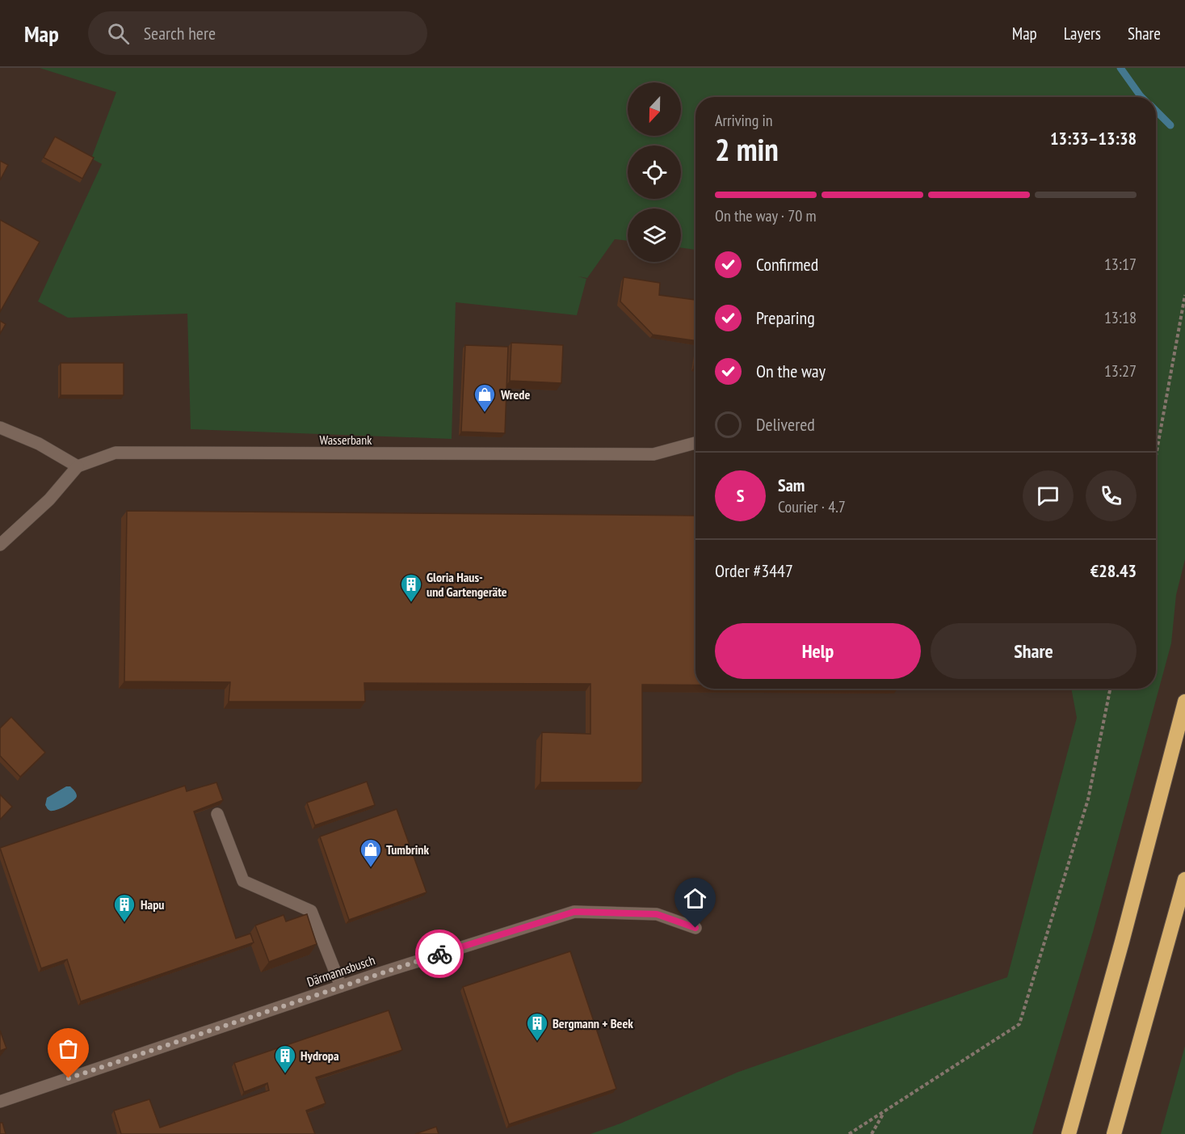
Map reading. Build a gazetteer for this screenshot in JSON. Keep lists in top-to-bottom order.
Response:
{
  "streets": {
    "street": ["Wasserbank", "Därmannsbusch"]
  },
  "places": {
    "shop": ["Wrede", "Tumbrink"],
    "building": [
      "Gloria Haus- und Gartengeräte",
      "Hapu",
      "Bergmann + Beek",
      "Hydropa"
    ]
  },
  "north": "bottom",
  "page": {
    "header": "Map",
    "search": "Search here",
    "nav": ["Map", "Layers", "Share"],
    "heading": ["2 min", "Arriving in", "13:33–13:38"],
    "panel": [
      "Sam",
      "Courier · 4.7",
      "Order #3447",
      "€28.43"
    ],
    "bar": "On the way · 70 m",
    "list": [
      ["Confirmed", "13:17"],
      ["Preparing", "13:18"],
      ["On the way", "13:27"],
      "Delivered"
    ],
    "round": "S",
    "buttons": ["Help", "Share"]
  }
}
